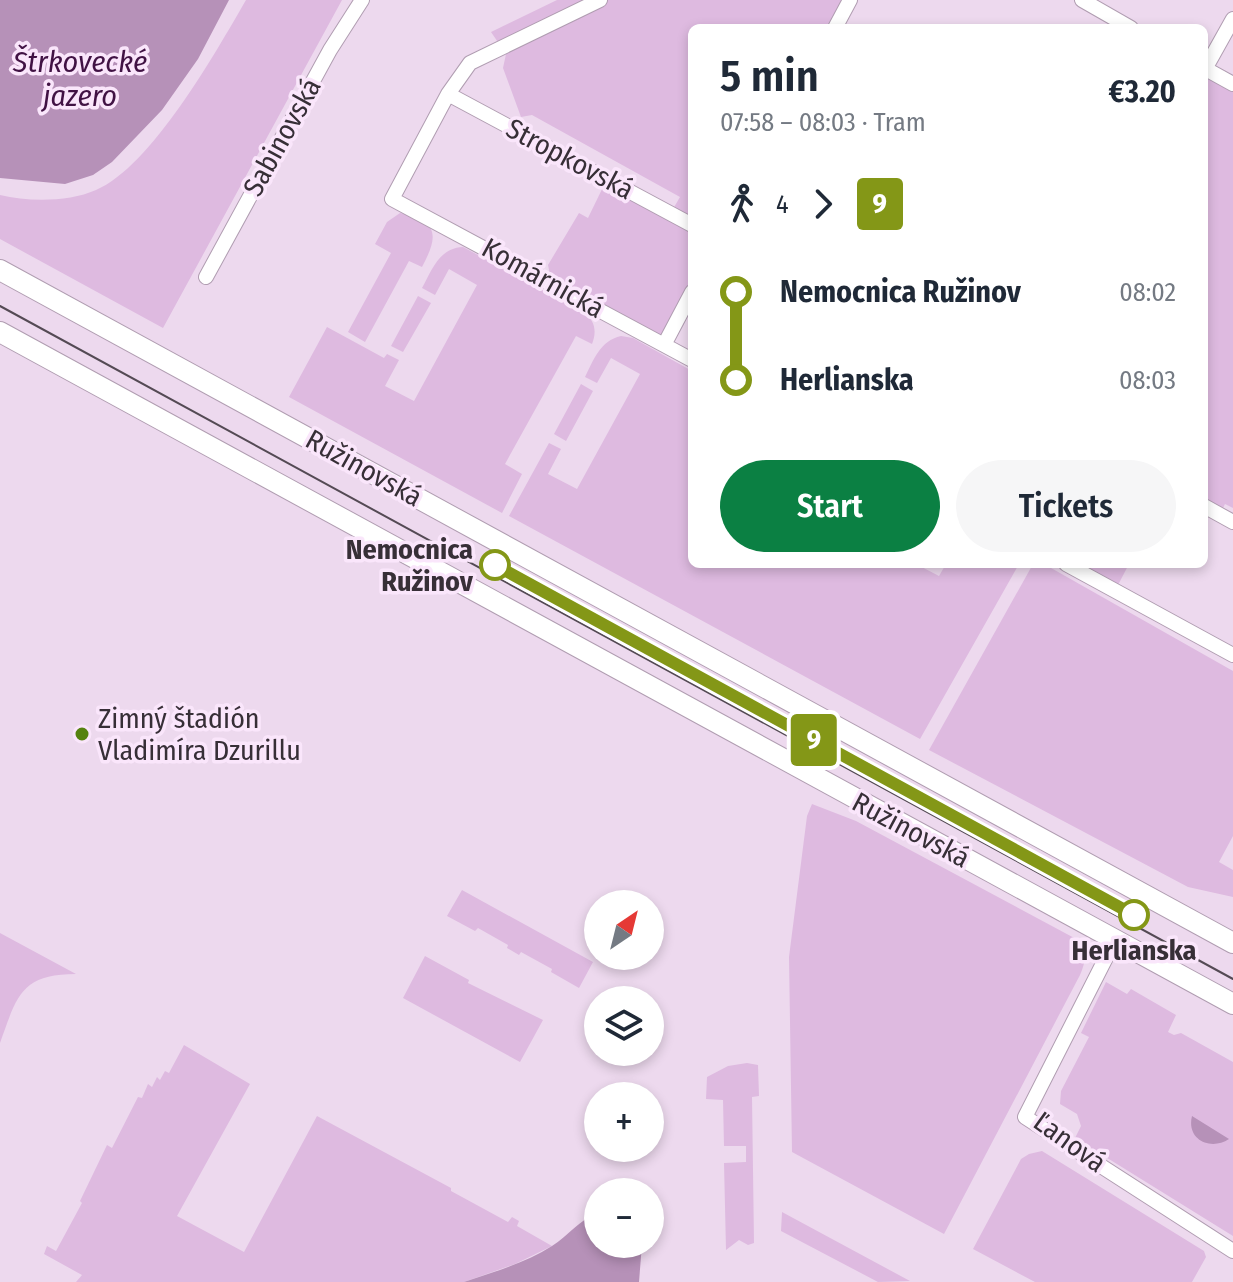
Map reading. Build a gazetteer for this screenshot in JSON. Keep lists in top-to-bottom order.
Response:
{
  "streets": {
    "street": [
      "Sabinovská",
      "Stropkovská",
      "Komárnická",
      "Ružinovská",
      "Ľanová"
    ]
  },
  "crossings": [
    ["Stropkovská", "Komárnická"],
    ["Ružinovská", "Ľanová"]
  ],
  "water": ["Štrkovecké jazero"],
  "places": ["Nemocnica Ružinov", "Zimný štadión Vladimíra Dzurillu", "Herlianska"],
  "lines": ["tram line 9"],
  "north": "top right",
  "page": {
    "on_map": "9",
    "heading": ["5 min", "07:58 – 08:03 · Tram", "€3.20"],
    "legs": ["4", "9"],
    "list": [
      {
        "name": "Nemocnica Ružinov",
        "value": "08:02"
      },
      {
        "name": "Herlianska",
        "value": "08:03"
      }
    ],
    "buttons": ["Start", "Tickets"],
    "map_buttons": ["+", "−"]
  }
}
